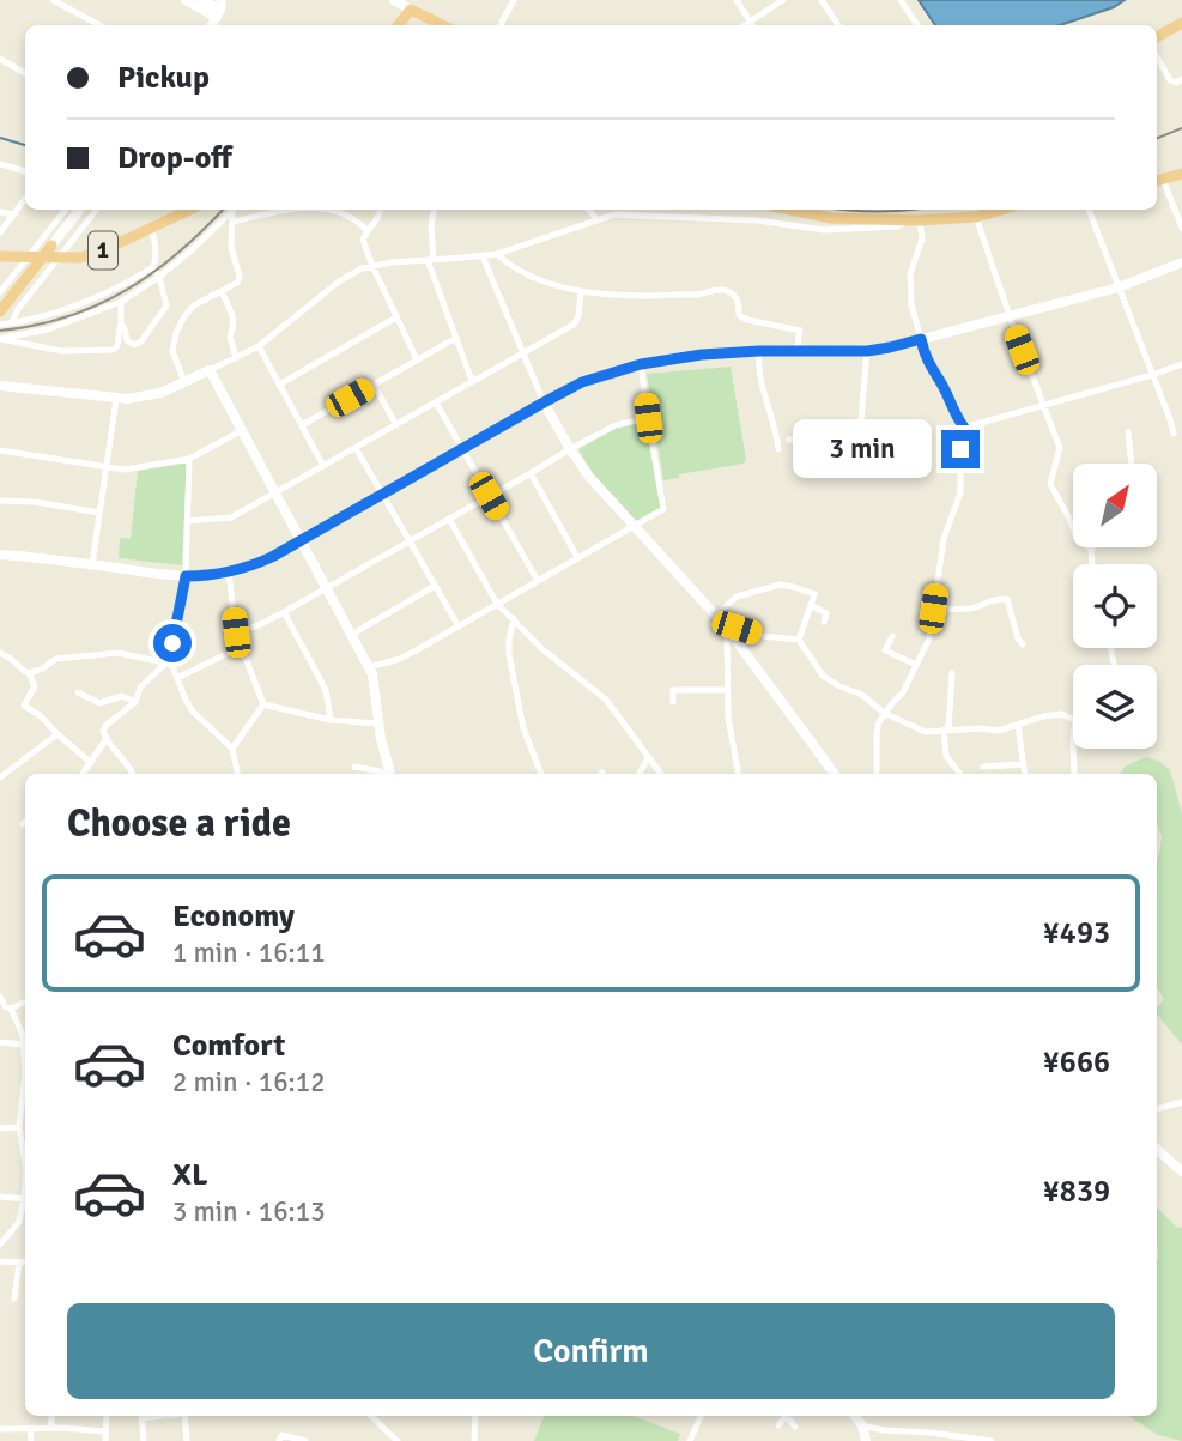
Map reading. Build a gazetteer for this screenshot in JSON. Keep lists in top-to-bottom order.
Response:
{
  "streets": {
    "main road": ["1"]
  },
  "north": "top right",
  "page": {
    "banner": ["Pickup", "Drop-off"],
    "bubble": "3 min",
    "heading": "Choose a ride",
    "list": [
      {
        "name": "Economy",
        "note": "1 min · 16:11",
        "value": "¥493"
      },
      {
        "name": "Comfort",
        "note": "2 min · 16:12",
        "value": "¥666"
      },
      {
        "name": "XL",
        "note": "3 min · 16:13",
        "value": "¥839"
      }
    ],
    "buttons": "Confirm"
  }
}
